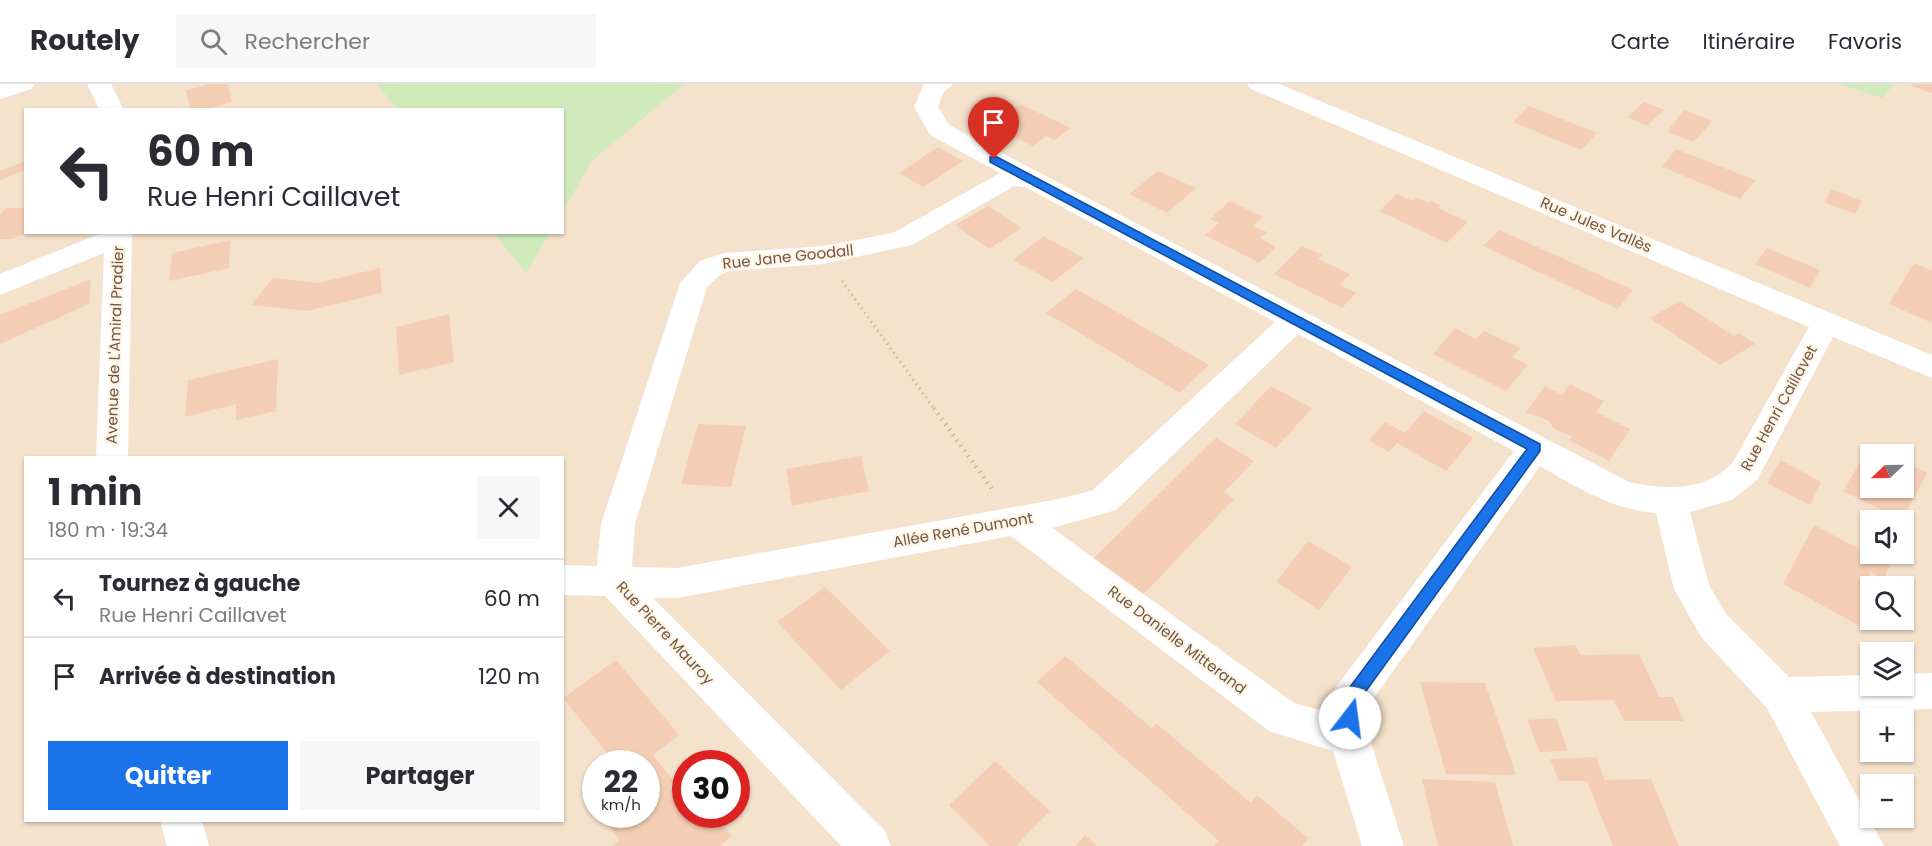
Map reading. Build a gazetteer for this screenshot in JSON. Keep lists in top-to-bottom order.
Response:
{
  "streets": {
    "street": [
      "Rue Jules Vallès",
      "Rue Jane Goodall",
      "Avenue de L'Amiral Pradier",
      "Rue Henri Caillavet",
      "Allée René Dumont",
      "Rue Pierre Mauroy",
      "Rue Danielle Mitterand"
    ]
  },
  "crossings": [
    ["Rue Jules Vallès", "Rue Henri Caillavet"],
    ["Rue Jane Goodall", "Rue Henri Caillavet"],
    ["Rue Jane Goodall", "Rue Pierre Mauroy"],
    ["Rue Henri Caillavet", "Allée René Dumont"],
    ["Allée René Dumont", "Rue Pierre Mauroy"],
    ["Allée René Dumont", "Rue Danielle Mitterand"]
  ],
  "north": "left",
  "page": {
    "header": "Routely",
    "search": "Rechercher",
    "nav": ["Carte", "Itinéraire", "Favoris"],
    "turn": ["60 m", "Rue Henri Caillavet"],
    "map_buttons": ["+", "−"],
    "heading": ["1 min", "180 m · 19:34"],
    "list": [
      {
        "name": "Tournez à gauche",
        "note": "Rue Henri Caillavet",
        "value": "60 m"
      },
      {
        "name": "Arrivée à destination",
        "value": "120 m"
      }
    ],
    "buttons": ["Quitter", "Partager"],
    "speed": "22 km/h",
    "limit": "30"
  }
}
